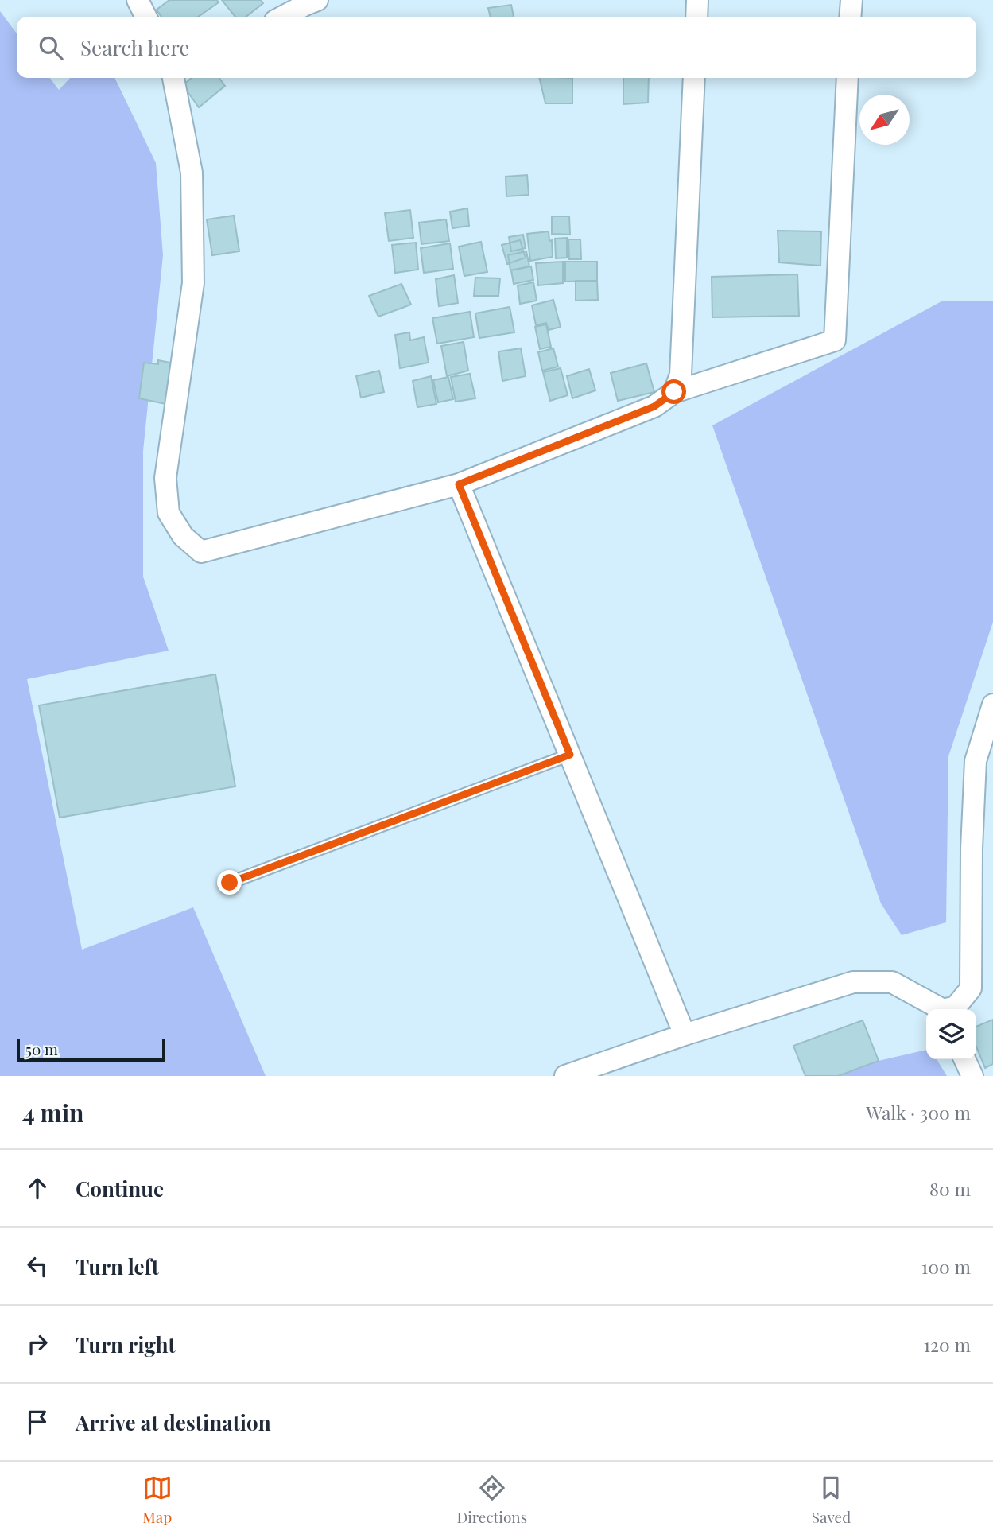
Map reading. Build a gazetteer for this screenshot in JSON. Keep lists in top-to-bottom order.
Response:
{
  "scale_bar": "50 m",
  "north": "bottom left",
  "page": {
    "search": "Search here",
    "scale": "50 m",
    "heading": ["4 min", "Walk · 300 m"],
    "list": [
      ["Continue", "80 m"],
      ["Turn left", "100 m"],
      ["Turn right", "120 m"],
      "Arrive at destination"
    ],
    "nav": ["Map", "Directions", "Saved"]
  }
}
